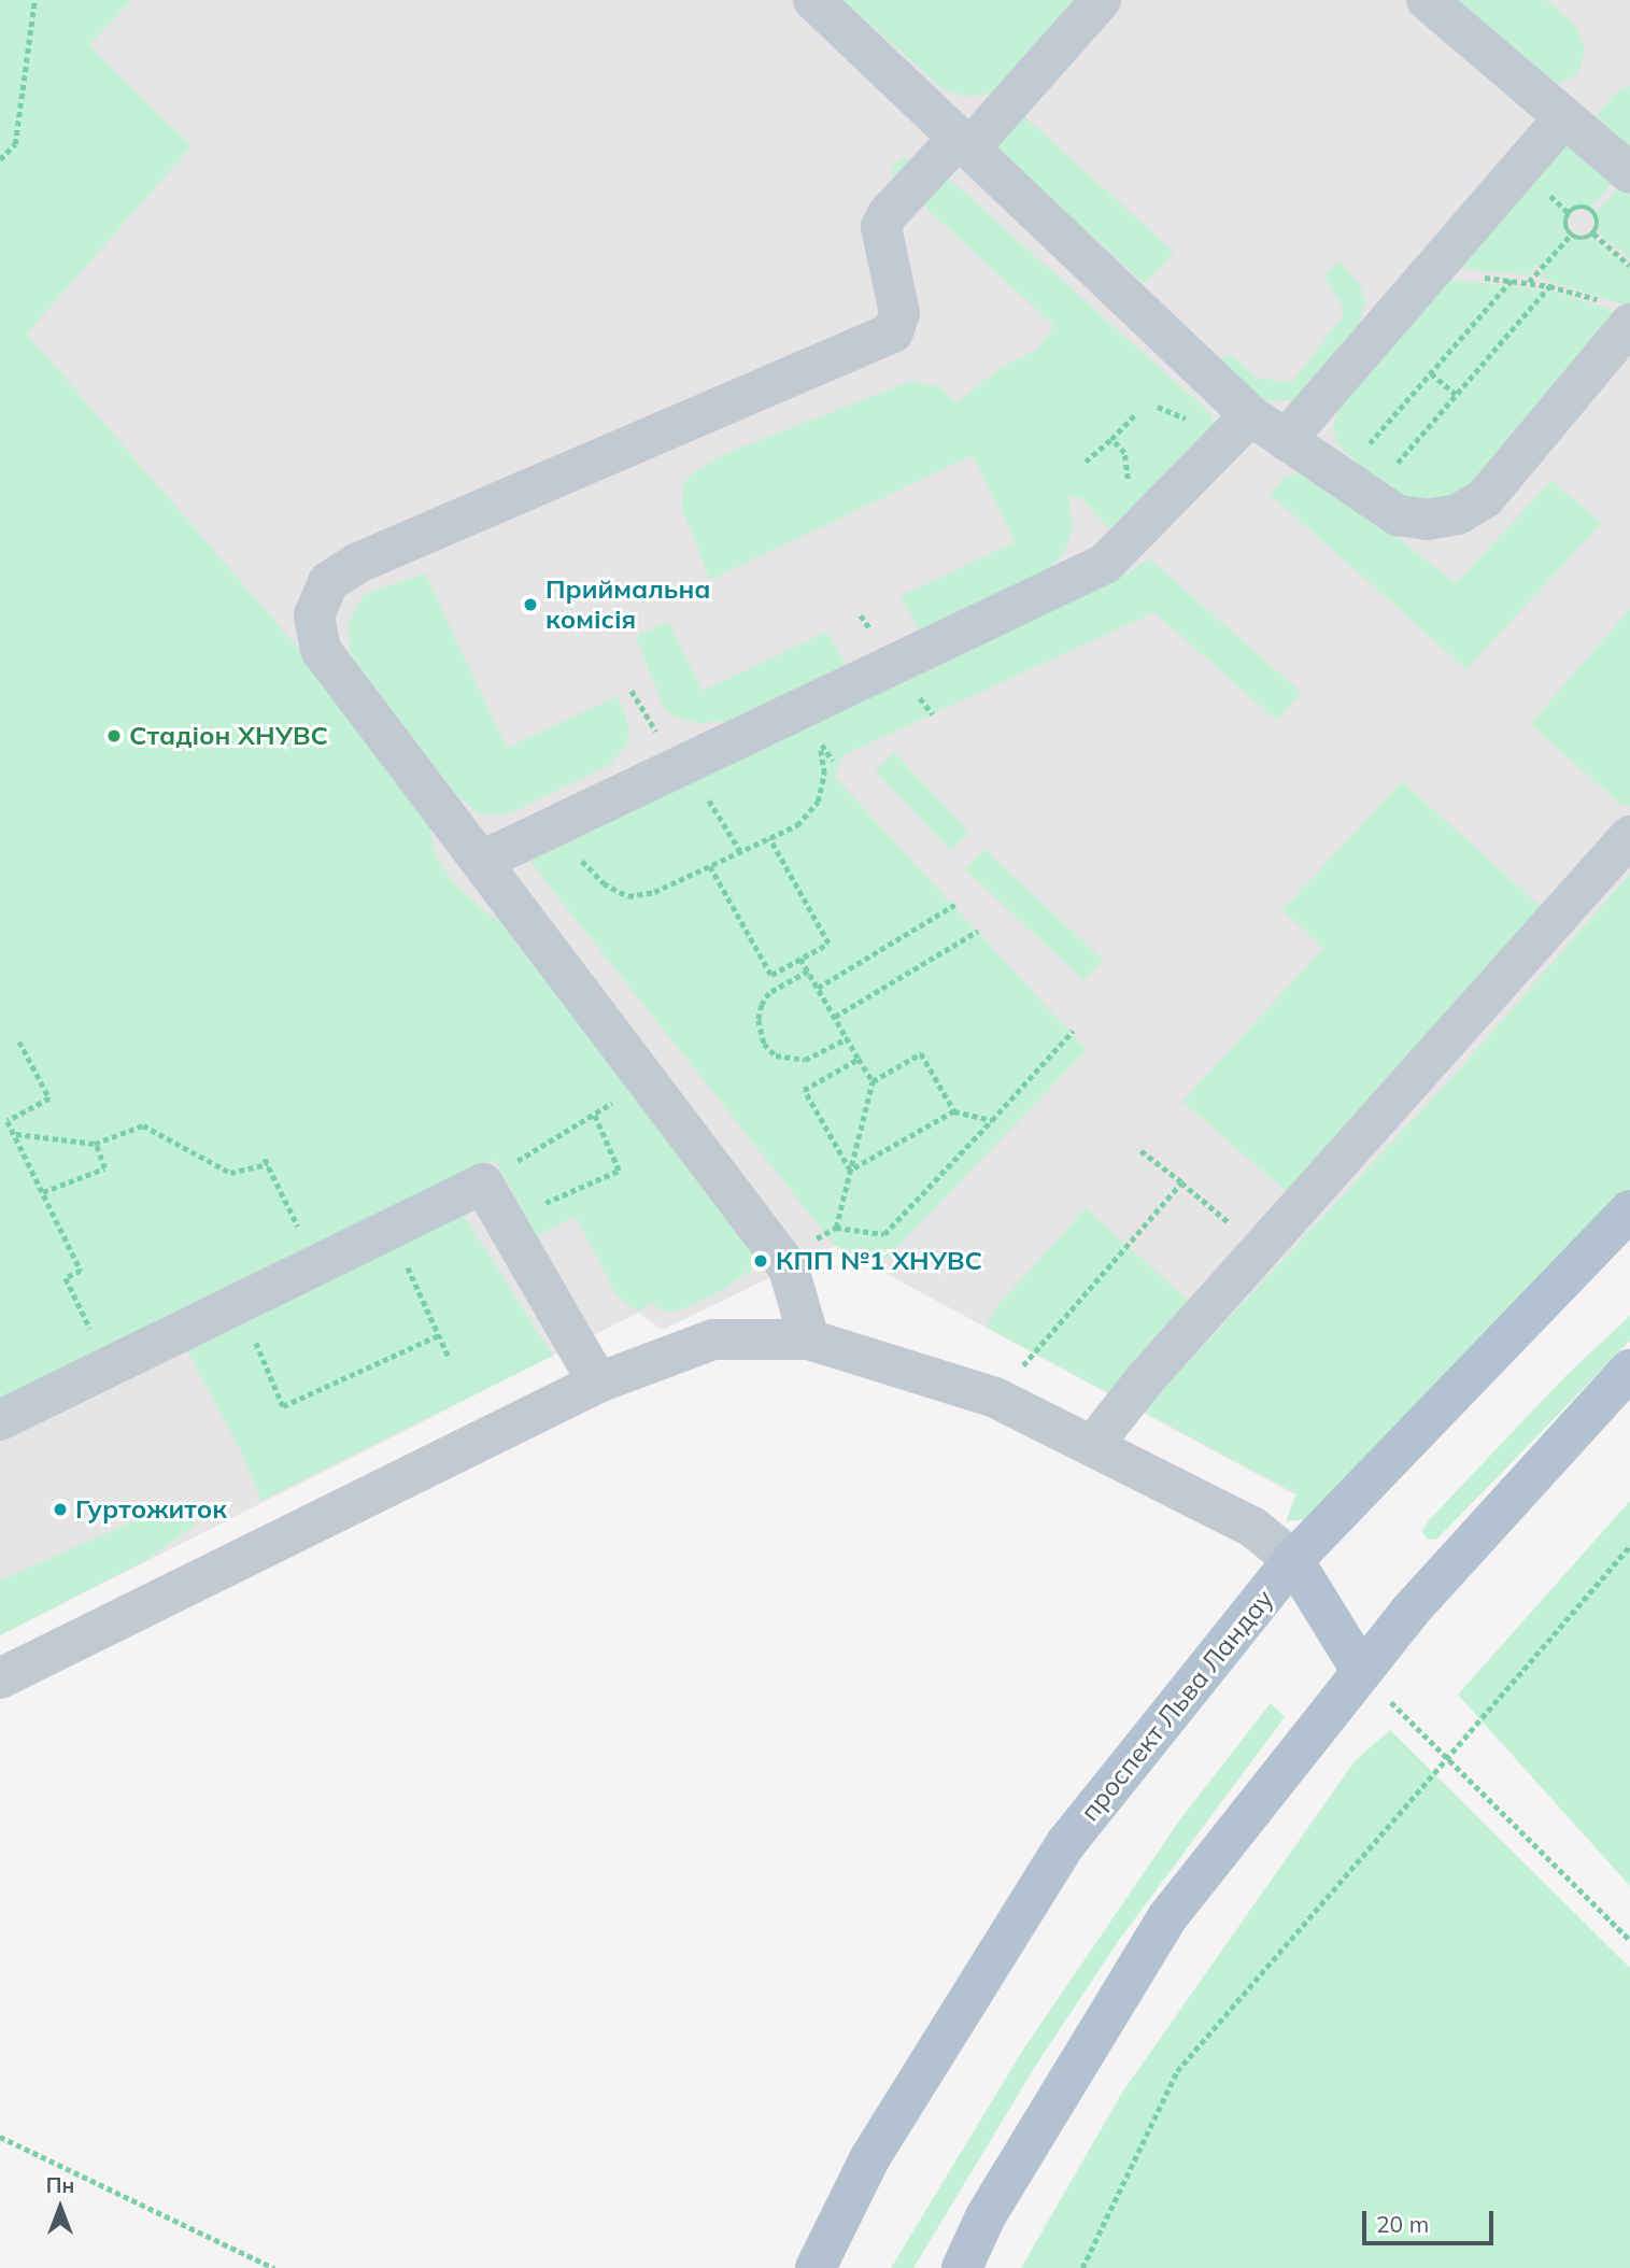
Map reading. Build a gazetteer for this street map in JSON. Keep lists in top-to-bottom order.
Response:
{
  "streets": {
    "main road": ["проспект Льва Ландау"]
  },
  "places": [
    "Приймальна комісія",
    "Стадіон ХНУВС",
    "КПП №1 ХНУВС",
    "Гуртожиток"
  ],
  "scale_bar": "20 m",
  "north": "top"
}
